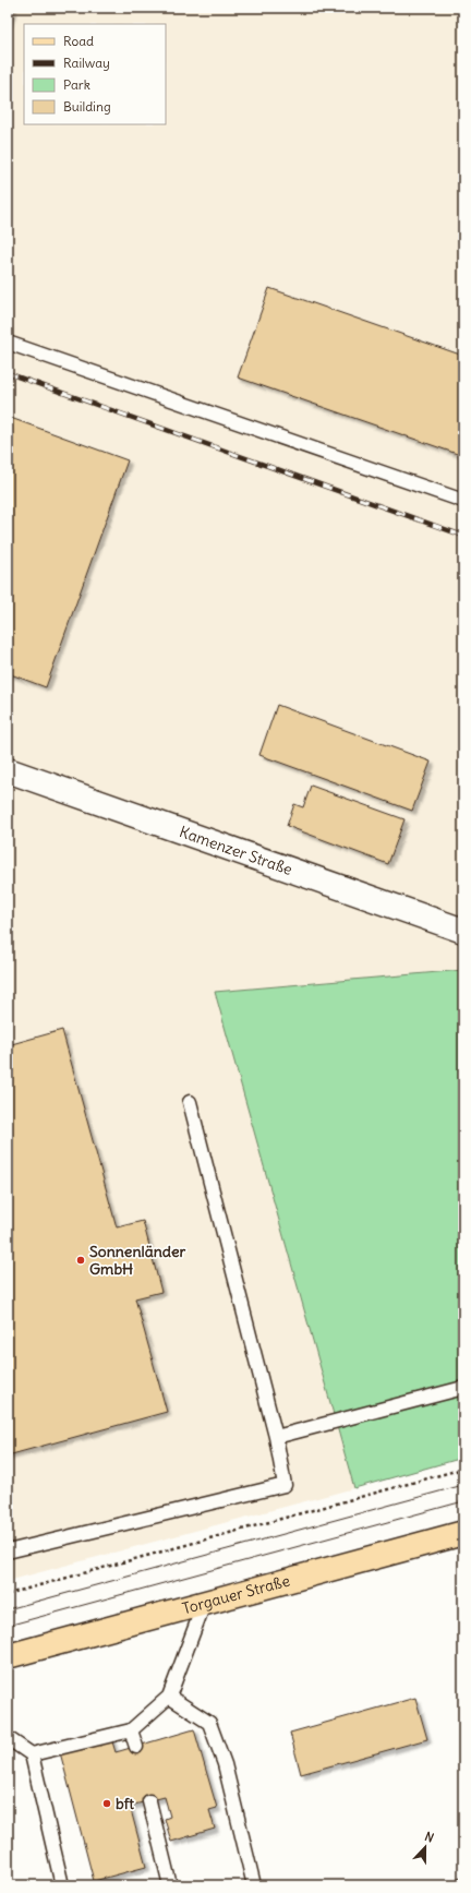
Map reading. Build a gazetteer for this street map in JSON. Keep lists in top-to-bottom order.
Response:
{
  "streets": {
    "main road": ["Torgauer Straße"],
    "street": ["Kamenzer Straße"]
  },
  "places": ["Sonnenländer GmbH", "bft"],
  "legend": [
    "Road",
    "Railway",
    "Park",
    "Building"
  ],
  "north": "top"
}
